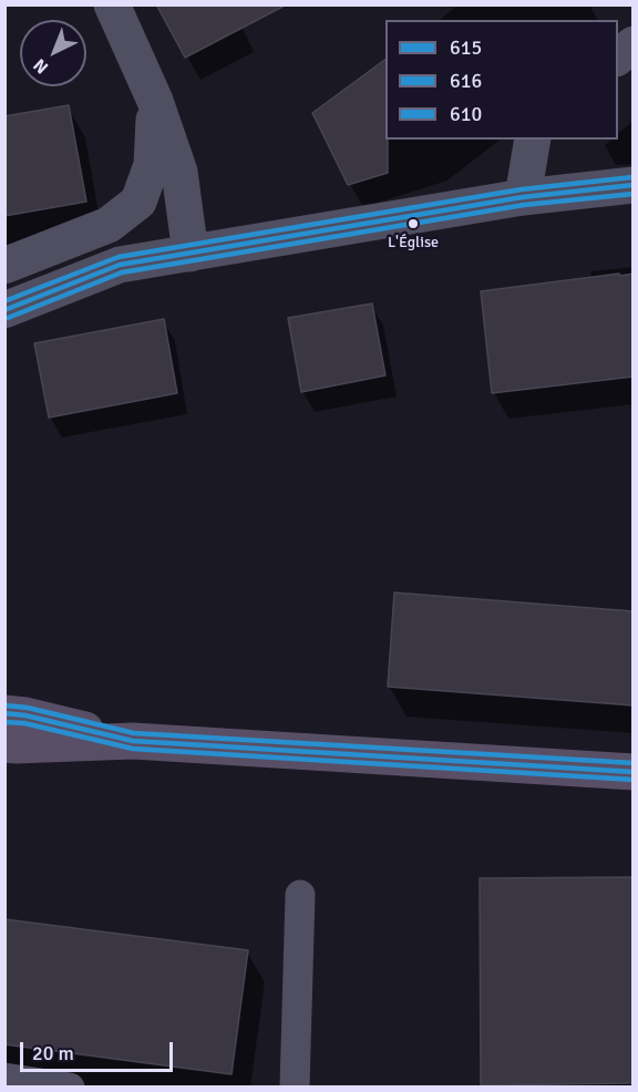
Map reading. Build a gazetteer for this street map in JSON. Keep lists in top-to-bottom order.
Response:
{
  "places": ["L'Église"],
  "lines": ["transit line 610", "transit line 615", "transit line 616"],
  "legend": ["615", "616", "610"],
  "scale_bar": "20 m",
  "north": "bottom left"
}
